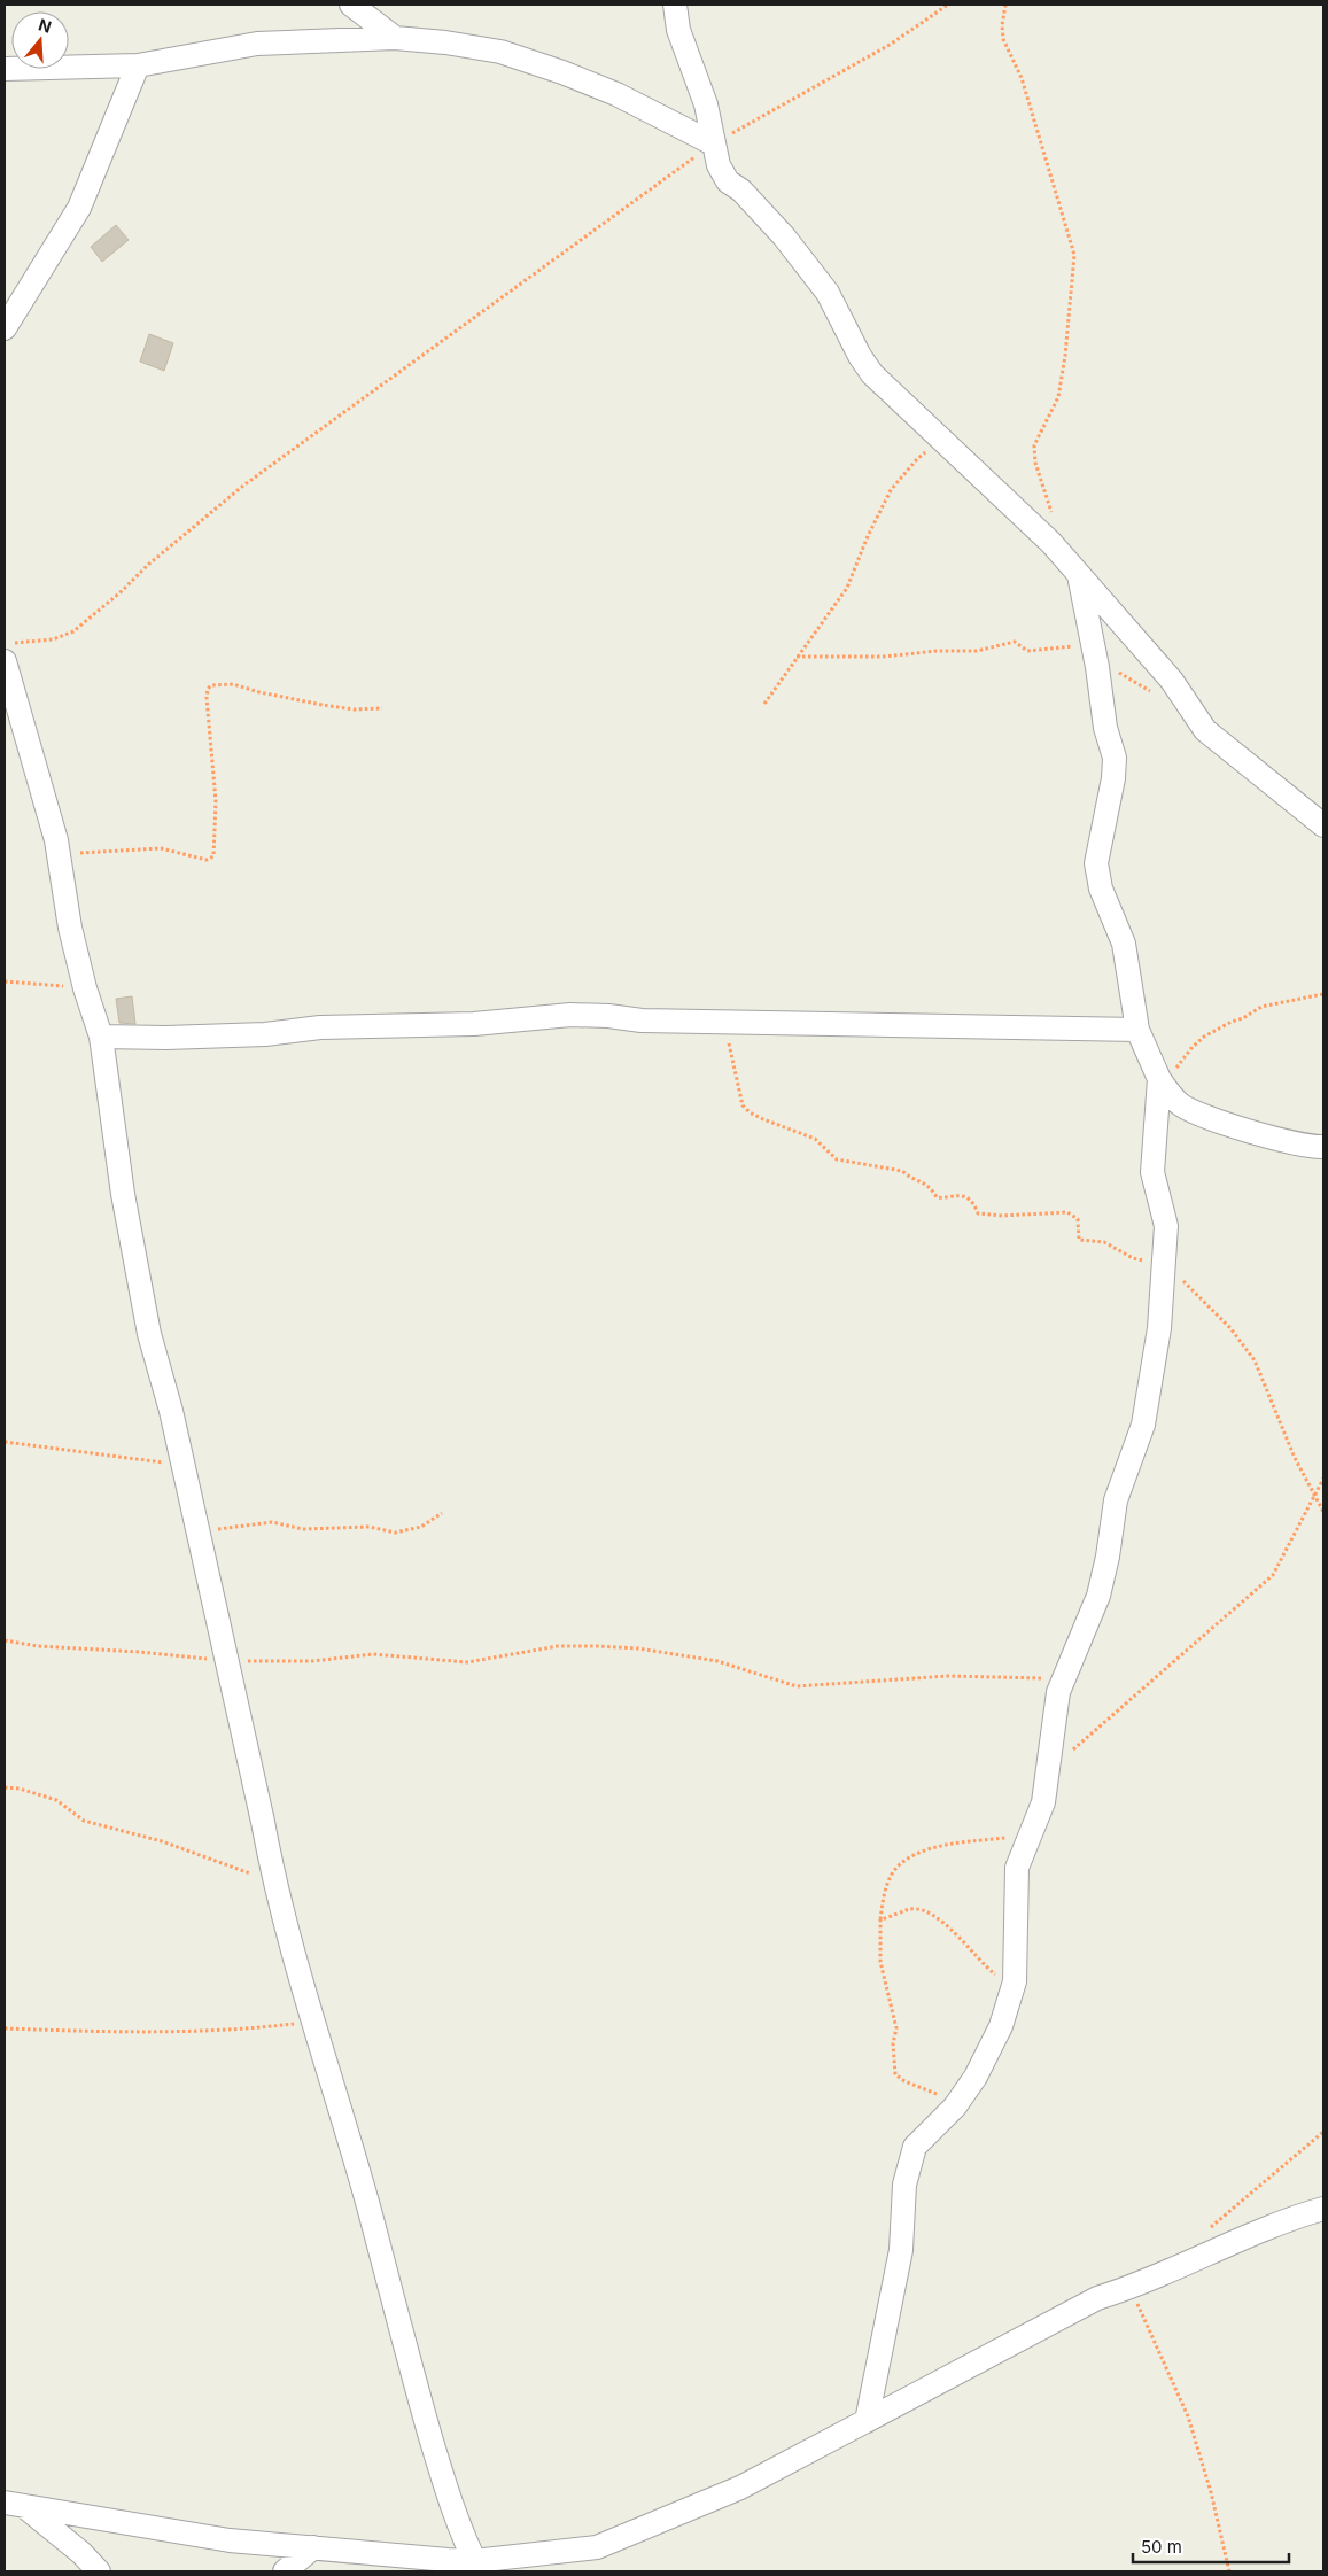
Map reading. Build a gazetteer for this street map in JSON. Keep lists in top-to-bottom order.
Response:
{
  "scale_bar": "50 m",
  "north": "top"
}
